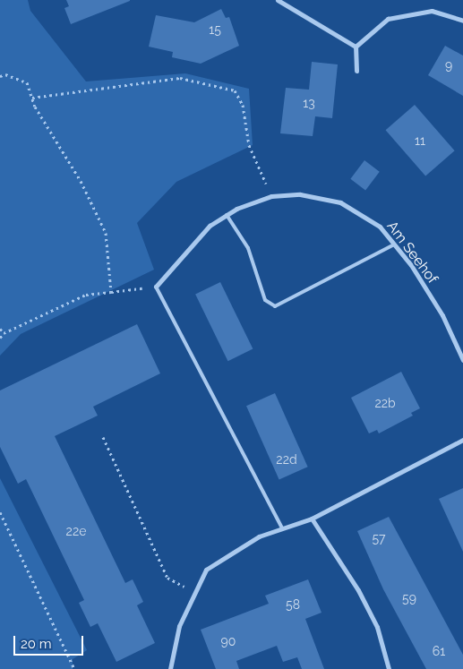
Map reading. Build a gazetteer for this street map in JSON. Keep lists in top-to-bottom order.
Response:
{
  "streets": {
    "street": ["Am Seehof"]
  },
  "house_numbers": [
    "15",
    "9",
    "13",
    "11",
    "22b",
    "22d",
    "22e",
    "57",
    "59",
    "58",
    "90",
    "61"
  ],
  "scale_bar": "20 m"
}
